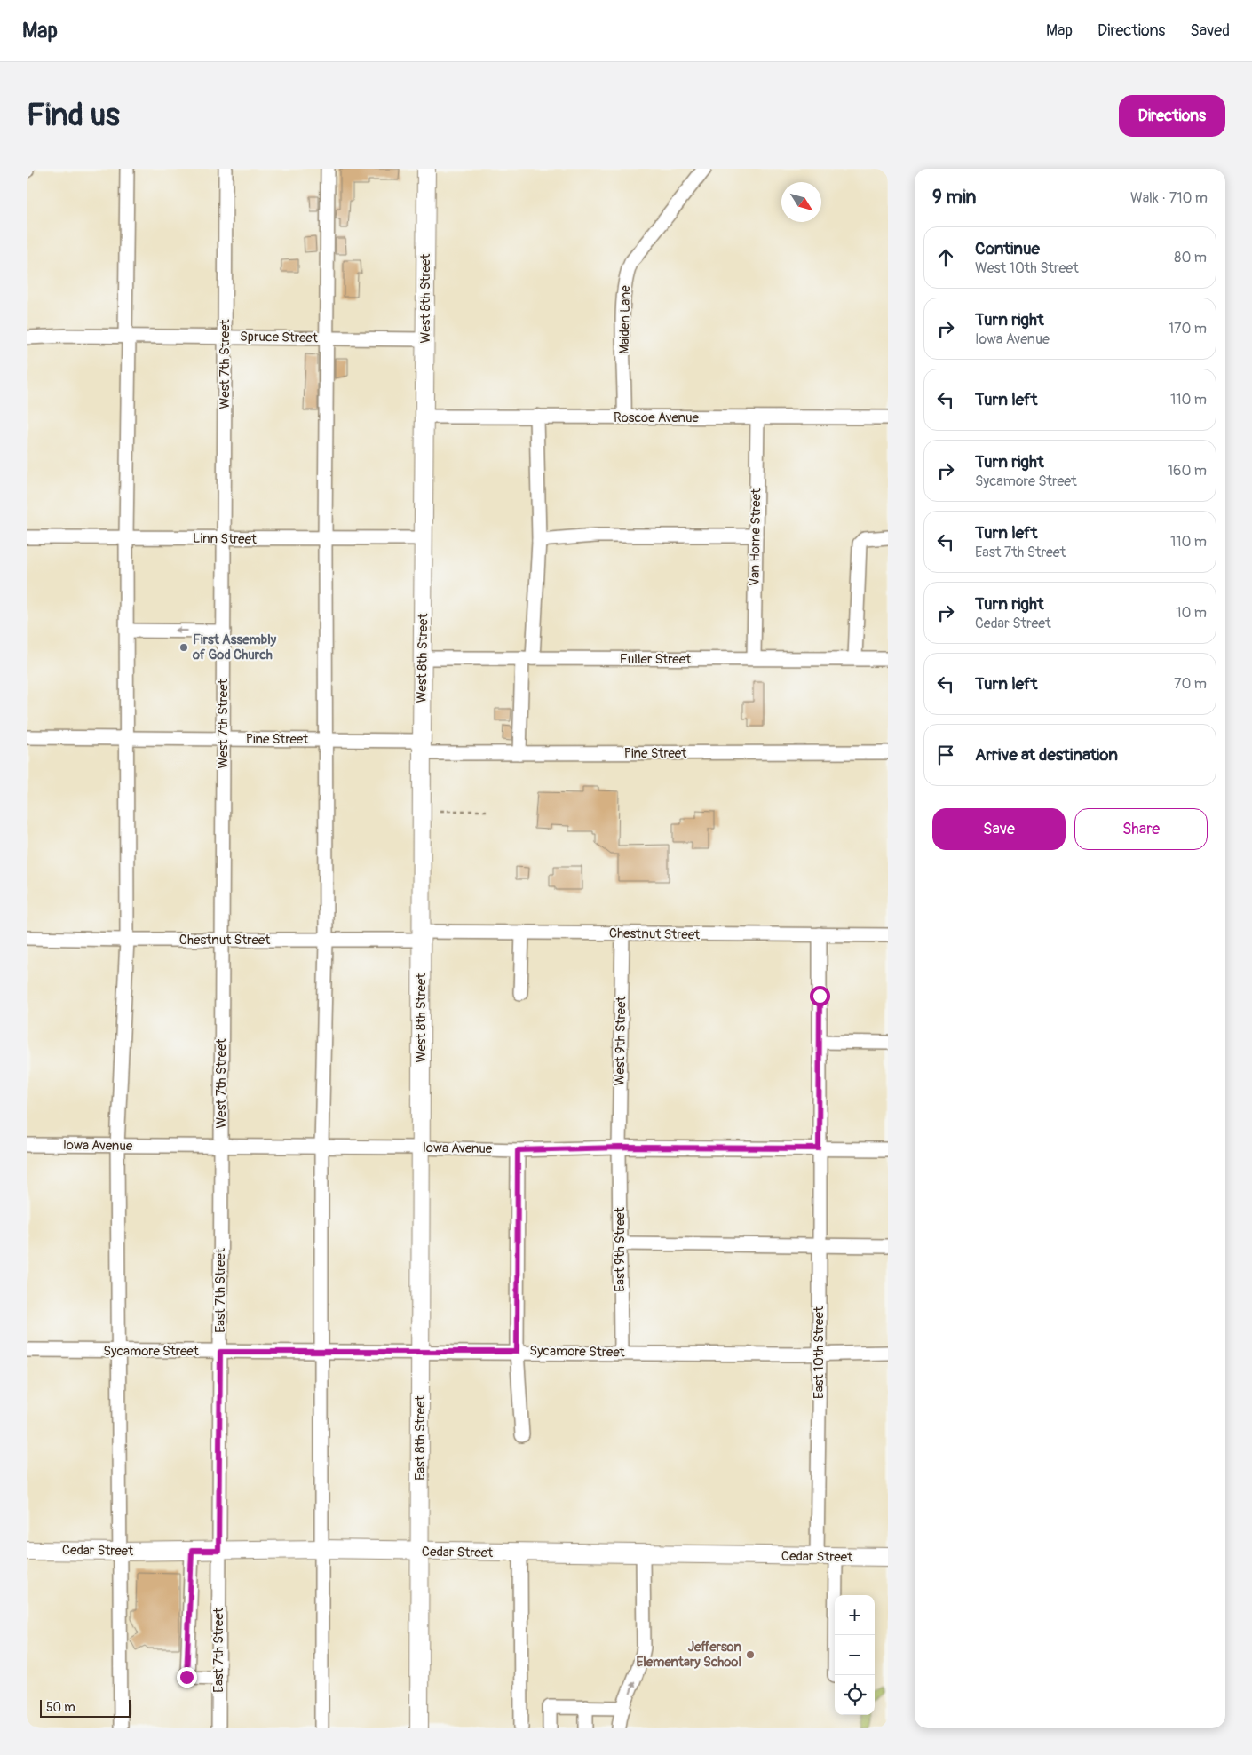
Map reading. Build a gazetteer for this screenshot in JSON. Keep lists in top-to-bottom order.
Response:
{
  "streets": {
    "main road": ["West 8th Street", "East 8th Street", "Cedar Street"],
    "street": [
      "Maiden Lane",
      "Spruce Street",
      "West 7th Street",
      "Roscoe Avenue",
      "Van Horne Street",
      "Linn Street",
      "Fuller Street",
      "Pine Street",
      "Chestnut Street",
      "West 9th Street",
      "Iowa Avenue",
      "East 9th Street",
      "East 7th Street",
      "Sycamore Street",
      "East 10th Street"
    ]
  },
  "crossings": [
    ["West 8th Street", "Spruce Street"],
    ["West 8th Street", "Roscoe Avenue"],
    ["West 8th Street", "Linn Street"],
    ["West 8th Street", "Fuller Street"],
    ["West 8th Street", "Pine Street"],
    ["West 8th Street", "Chestnut Street"],
    ["West 8th Street", "Iowa Avenue"],
    ["West 8th Street", "East 8th Street"],
    ["Maiden Lane", "Roscoe Avenue"],
    ["Spruce Street", "West 7th Street"],
    ["West 7th Street", "Linn Street"],
    ["West 7th Street", "Pine Street"],
    ["West 7th Street", "Chestnut Street"],
    ["West 7th Street", "Iowa Avenue"],
    ["West 7th Street", "East 7th Street"],
    ["Roscoe Avenue", "Van Horne Street"],
    ["Van Horne Street", "Fuller Street"],
    ["Chestnut Street", "West 9th Street"],
    ["Chestnut Street", "East 10th Street"],
    ["West 9th Street", "Iowa Avenue"],
    ["West 9th Street", "East 9th Street"],
    ["Iowa Avenue", "East 9th Street"],
    ["Iowa Avenue", "East 7th Street"],
    ["Iowa Avenue", "East 10th Street"],
    ["Iowa Avenue", "East 8th Street"],
    ["East 9th Street", "Sycamore Street"],
    ["East 7th Street", "Sycamore Street"],
    ["East 7th Street", "Cedar Street"],
    ["Sycamore Street", "East 10th Street"],
    ["Sycamore Street", "East 8th Street"],
    ["East 10th Street", "Cedar Street"],
    ["East 8th Street", "Cedar Street"]
  ],
  "places": ["First Assembly of God Church", "Jefferson Elementary School"],
  "scale_bar": "50 m",
  "north": "bottom right",
  "page": {
    "header": "Map",
    "nav": ["Map", "Directions", "Saved"],
    "buttons": [
      "Directions",
      ["Save", "Share"]
    ],
    "title": "Find us",
    "heading": ["9 min", "Walk · 710 m"],
    "list": [
      ["Continue", "West 10th Street", "80 m"],
      ["Turn right", "Iowa Avenue", "170 m"],
      ["Turn left", "110 m"],
      ["Turn right", "Sycamore Street", "160 m"],
      ["Turn left", "East 7th Street", "110 m"],
      ["Turn right", "Cedar Street", "10 m"],
      ["Turn left", "70 m"],
      "Arrive at destination"
    ],
    "map_buttons": ["+", "−"],
    "scale": "50 m"
  }
}
